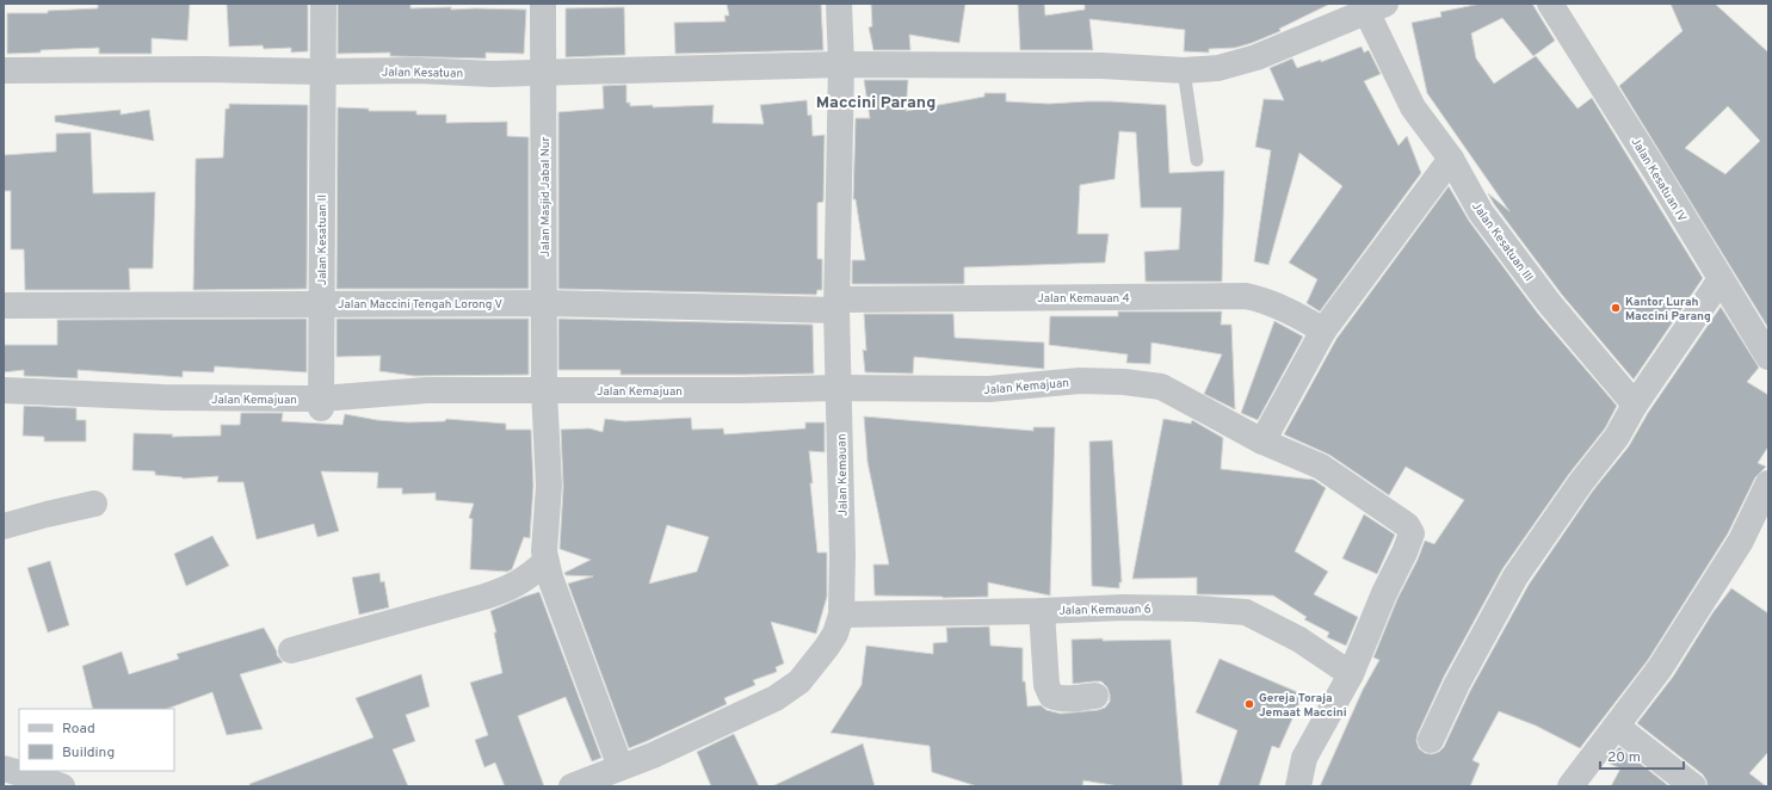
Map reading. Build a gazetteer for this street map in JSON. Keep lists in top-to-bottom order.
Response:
{
  "streets": {
    "street": [
      "Jalan Kesatuan",
      "Jalan Kesatuan IV",
      "Jalan Masjid Jabal Nur",
      "Jalan Kesatuan II",
      "Jalan Kesatuan III",
      "Jalan Kemauan 4",
      "Jalan Maccini Tengah Lorong V",
      "Jalan Kemajuan",
      "Jalan Kemauan",
      "Jalan Kemauan 6"
    ]
  },
  "crossings": [
    ["Jalan Kesatuan", "Jalan Masjid Jabal Nur"],
    ["Jalan Kesatuan", "Jalan Kesatuan II"],
    ["Jalan Kesatuan", "Jalan Kesatuan III"],
    ["Jalan Kesatuan", "Jalan Kemauan"],
    ["Jalan Masjid Jabal Nur", "Jalan Maccini Tengah Lorong V"],
    ["Jalan Masjid Jabal Nur", "Jalan Kemajuan"],
    ["Jalan Masjid Jabal Nur", "Jalan Kemauan"],
    ["Jalan Kesatuan II", "Jalan Maccini Tengah Lorong V"],
    ["Jalan Kesatuan II", "Jalan Kemajuan"],
    ["Jalan Kemauan 4", "Jalan Maccini Tengah Lorong V"],
    ["Jalan Kemauan 4", "Jalan Kemauan"],
    ["Jalan Maccini Tengah Lorong V", "Jalan Kemauan"],
    ["Jalan Kemajuan", "Jalan Kemauan"],
    ["Jalan Kemajuan", "Jalan Kemauan 6"],
    ["Jalan Kemauan", "Jalan Kemauan 6"]
  ],
  "districts": ["Maccini Parang"],
  "places": ["Kantor Lurah Maccini Parang", "Gereja Toraja Jemaat Maccini"],
  "legend": ["Road", "Building"],
  "scale_bar": "20 m"
}
